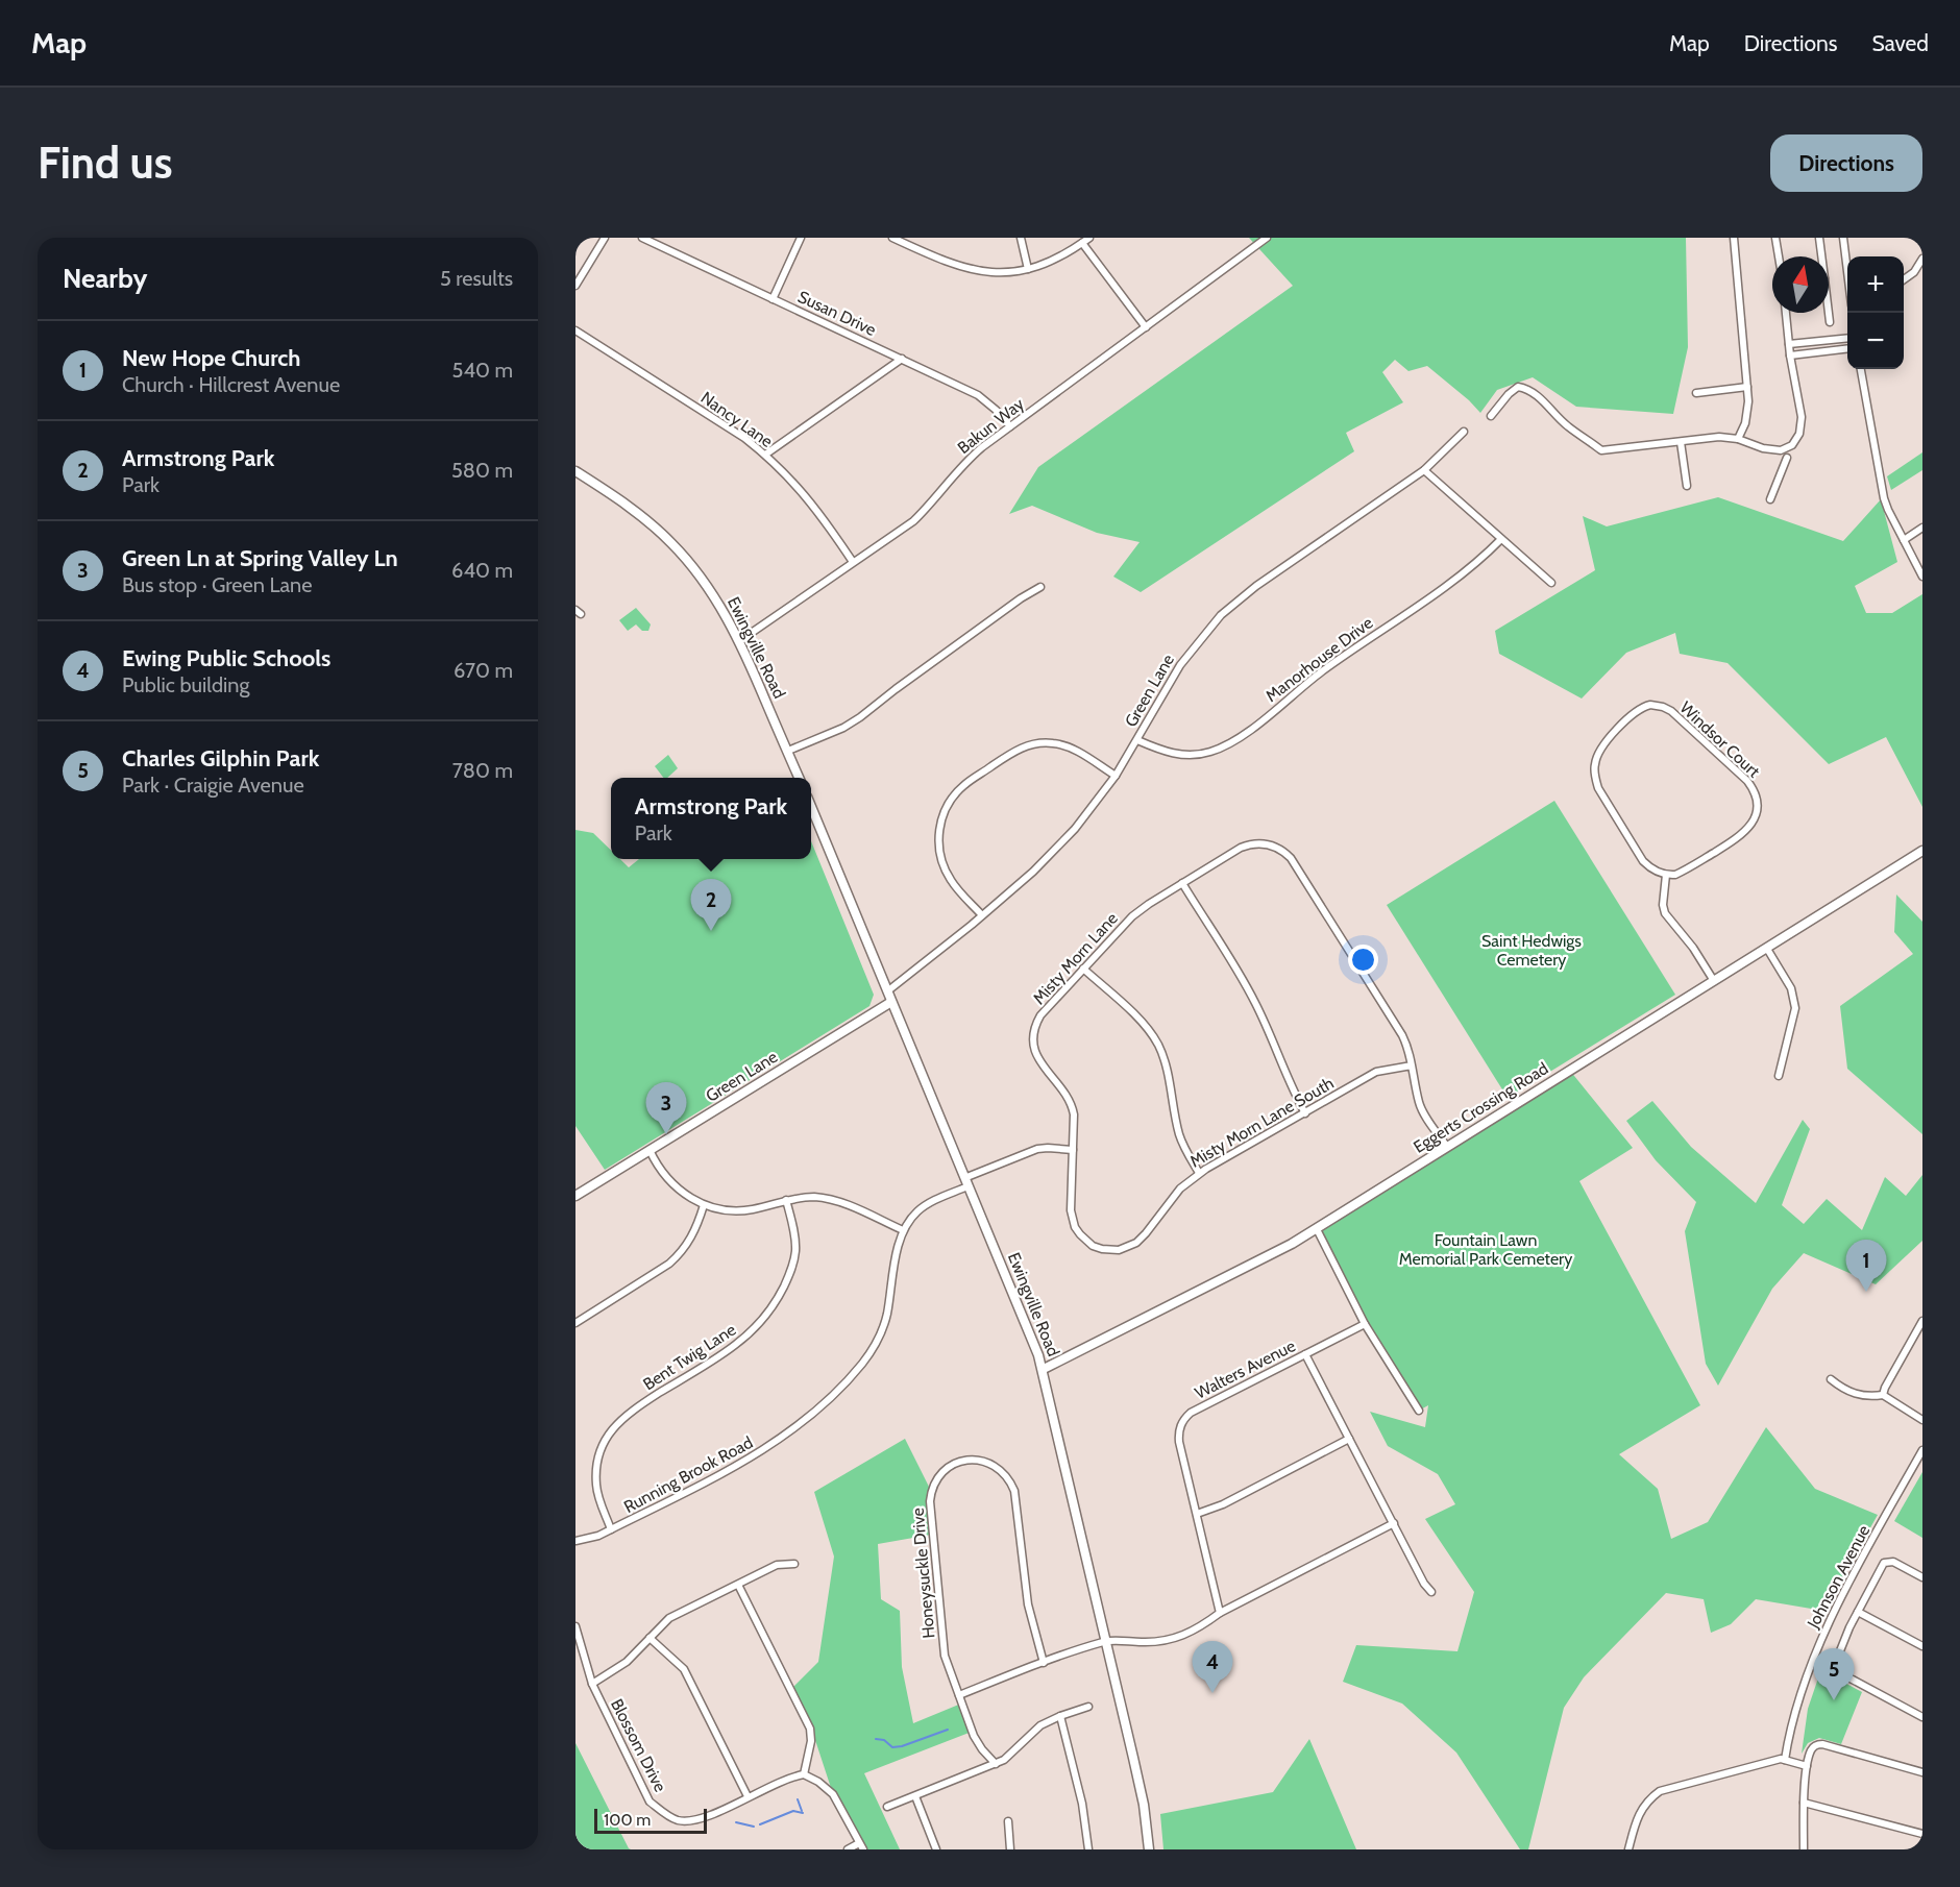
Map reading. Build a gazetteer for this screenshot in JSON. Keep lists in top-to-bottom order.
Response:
{
  "streets": {
    "main road": ["Ewingville Road", "Green Lane", "Eggerts Crossing Road"],
    "street": [
      "Susan Drive",
      "Nancy Lane",
      "Bakun Way",
      "Manorhouse Drive",
      "Windsor Court",
      "Misty Morn Lane",
      "Misty Morn Lane South",
      "Bent Twig Lane",
      "Walters Avenue",
      "Running Brook Road",
      "Honeysuckle Drive",
      "Johnson Avenue",
      "Blossom Drive"
    ]
  },
  "crossings": [
    ["Susan Drive", "Bakun Way"],
    ["Nancy Lane", "Bakun Way"],
    ["Bakun Way", "Ewingville Road"],
    ["Ewingville Road", "Green Lane"],
    ["Ewingville Road", "Eggerts Crossing Road"],
    ["Manorhouse Drive", "Green Lane"],
    ["Misty Morn Lane", "Misty Morn Lane South"],
    ["Bent Twig Lane", "Running Brook Road"]
  ],
  "parks": ["Saint Hedwigs Cemetery", "Fountain Lawn Memorial Park Cemetery"],
  "scale_bar": "100 m",
  "north": "top",
  "page": {
    "header": "Map",
    "nav": ["Map", "Directions", "Saved"],
    "buttons": "Directions",
    "title": "Find us",
    "heading": ["Nearby", "5 results"],
    "map_buttons": ["+", "−"],
    "list": [
      {
        "mark": "1",
        "name": "New Hope Church",
        "note": "Church · Hillcrest Avenue",
        "value": "540 m"
      },
      {
        "mark": "2",
        "name": "Armstrong Park",
        "note": "Park",
        "value": "580 m"
      },
      {
        "mark": "3",
        "name": "Green Ln at Spring Valley Ln",
        "note": "Bus stop · Green Lane",
        "value": "640 m"
      },
      {
        "mark": "4",
        "name": "Ewing Public Schools",
        "note": "Public building",
        "value": "670 m"
      },
      {
        "mark": "5",
        "name": "Charles Gilphin Park",
        "note": "Park · Craigie Avenue",
        "value": "780 m"
      }
    ],
    "popup": ["Armstrong Park", "Park"],
    "pins": [
      "2",
      "3",
      "1",
      "4",
      "5"
    ],
    "scale": "100 m"
  }
}
